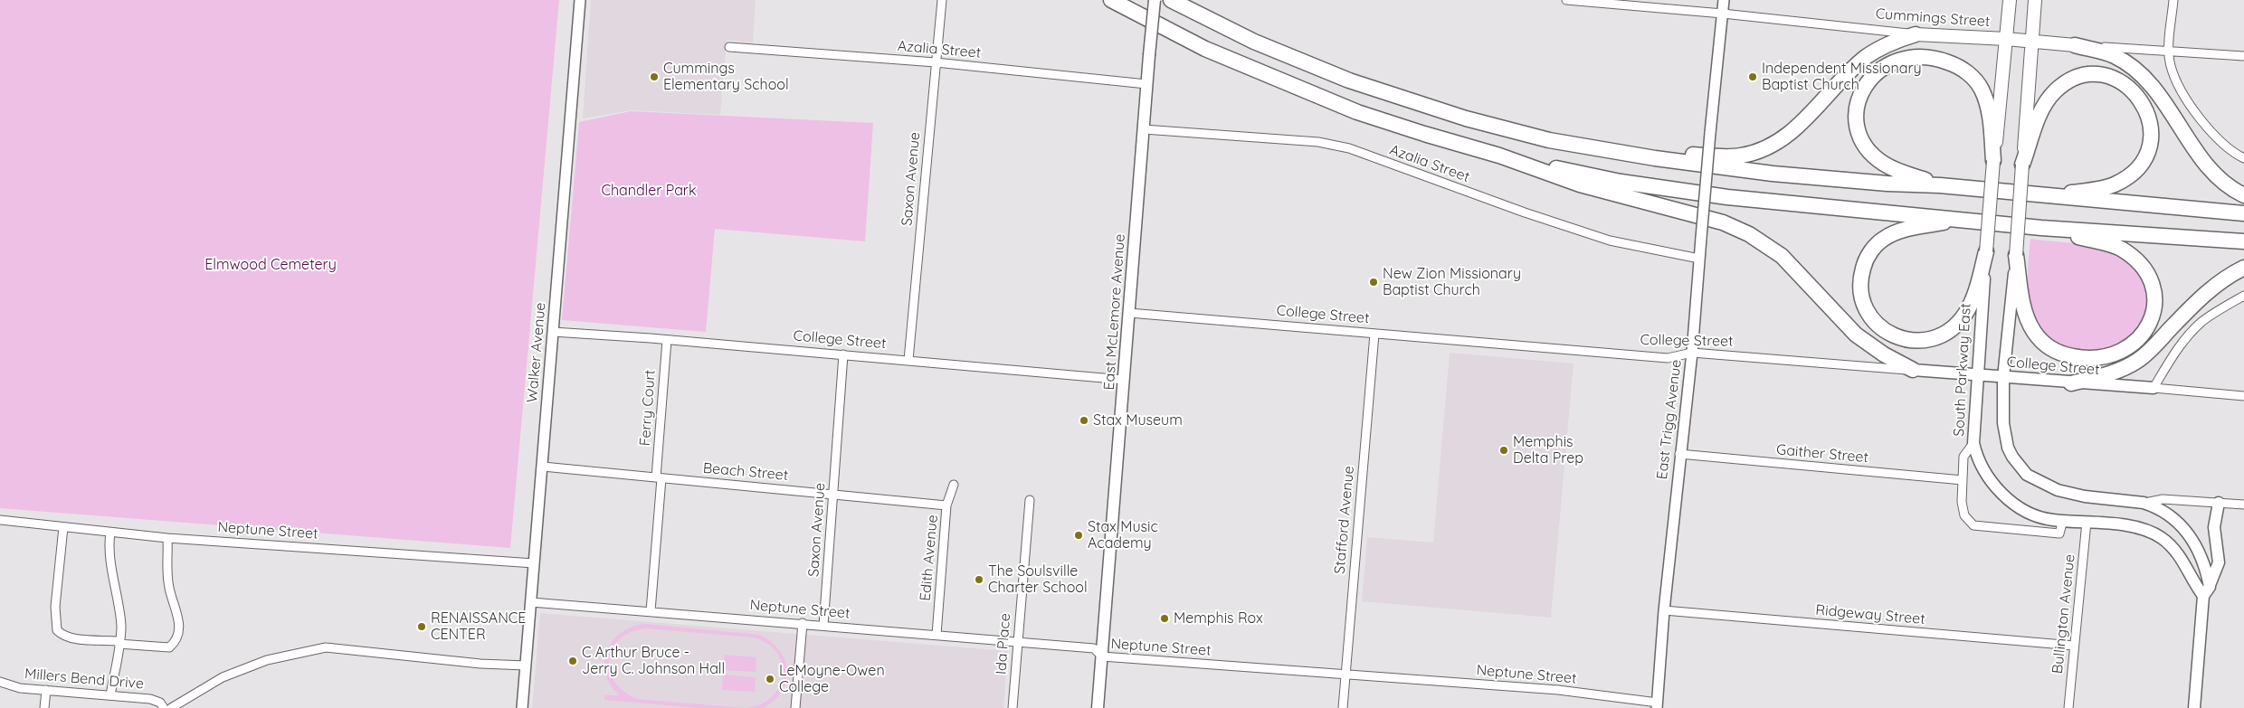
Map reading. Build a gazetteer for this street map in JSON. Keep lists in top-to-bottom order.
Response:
{
  "streets": {
    "main road": [
      "Cummings Street",
      "East McLemore Avenue",
      "College Street",
      "South Parkway East"
    ],
    "street": [
      "Azalia Street",
      "Saxon Avenue",
      "Walker Avenue",
      "Ferry Court",
      "East Trigg Avenue",
      "Gaither Street",
      "Beach Street",
      "Stafford Avenue",
      "Neptune Street",
      "Edith Avenue",
      "Bullington Avenue",
      "Ridgeway Street",
      "Ida Place",
      "Millers Bend Drive"
    ]
  },
  "crossings": [
    ["Cummings Street", "South Parkway East"],
    ["Cummings Street", "East Trigg Avenue"],
    ["Azalia Street", "Saxon Avenue"],
    ["Azalia Street", "East McLemore Avenue"],
    ["Azalia Street", "East Trigg Avenue"],
    ["Saxon Avenue", "College Street"],
    ["Saxon Avenue", "Beach Street"],
    ["Saxon Avenue", "Neptune Street"],
    ["East McLemore Avenue", "College Street"],
    ["East McLemore Avenue", "Neptune Street"],
    ["College Street", "Walker Avenue"],
    ["College Street", "South Parkway East"],
    ["College Street", "Ferry Court"],
    ["College Street", "East Trigg Avenue"],
    ["College Street", "Stafford Avenue"],
    ["Walker Avenue", "Beach Street"],
    ["Walker Avenue", "Neptune Street"],
    ["South Parkway East", "Bullington Avenue"],
    ["Ferry Court", "Beach Street"],
    ["Ferry Court", "Neptune Street"],
    ["East Trigg Avenue", "Gaither Street"],
    ["East Trigg Avenue", "Neptune Street"],
    ["East Trigg Avenue", "Ridgeway Street"],
    ["Beach Street", "Edith Avenue"],
    ["Stafford Avenue", "Neptune Street"],
    ["Neptune Street", "Edith Avenue"],
    ["Neptune Street", "Ida Place"],
    ["Bullington Avenue", "Ridgeway Street"]
  ],
  "parks": ["Chandler Park", "Elmwood Cemetery"],
  "places": [
    "Cummings Elementary School",
    "Independent Missionary Baptist Church",
    "New Zion Missionary Baptist Church",
    "Stax Museum",
    "Memphis Delta Prep",
    "Stax Music Academy",
    "The Soulsville Charter School",
    "Memphis Rox",
    "RENAISSANCE CENTER",
    "C Arthur Bruce - Jerry C. Johnson Hall",
    "LeMoyne-Owen College"
  ]
}
